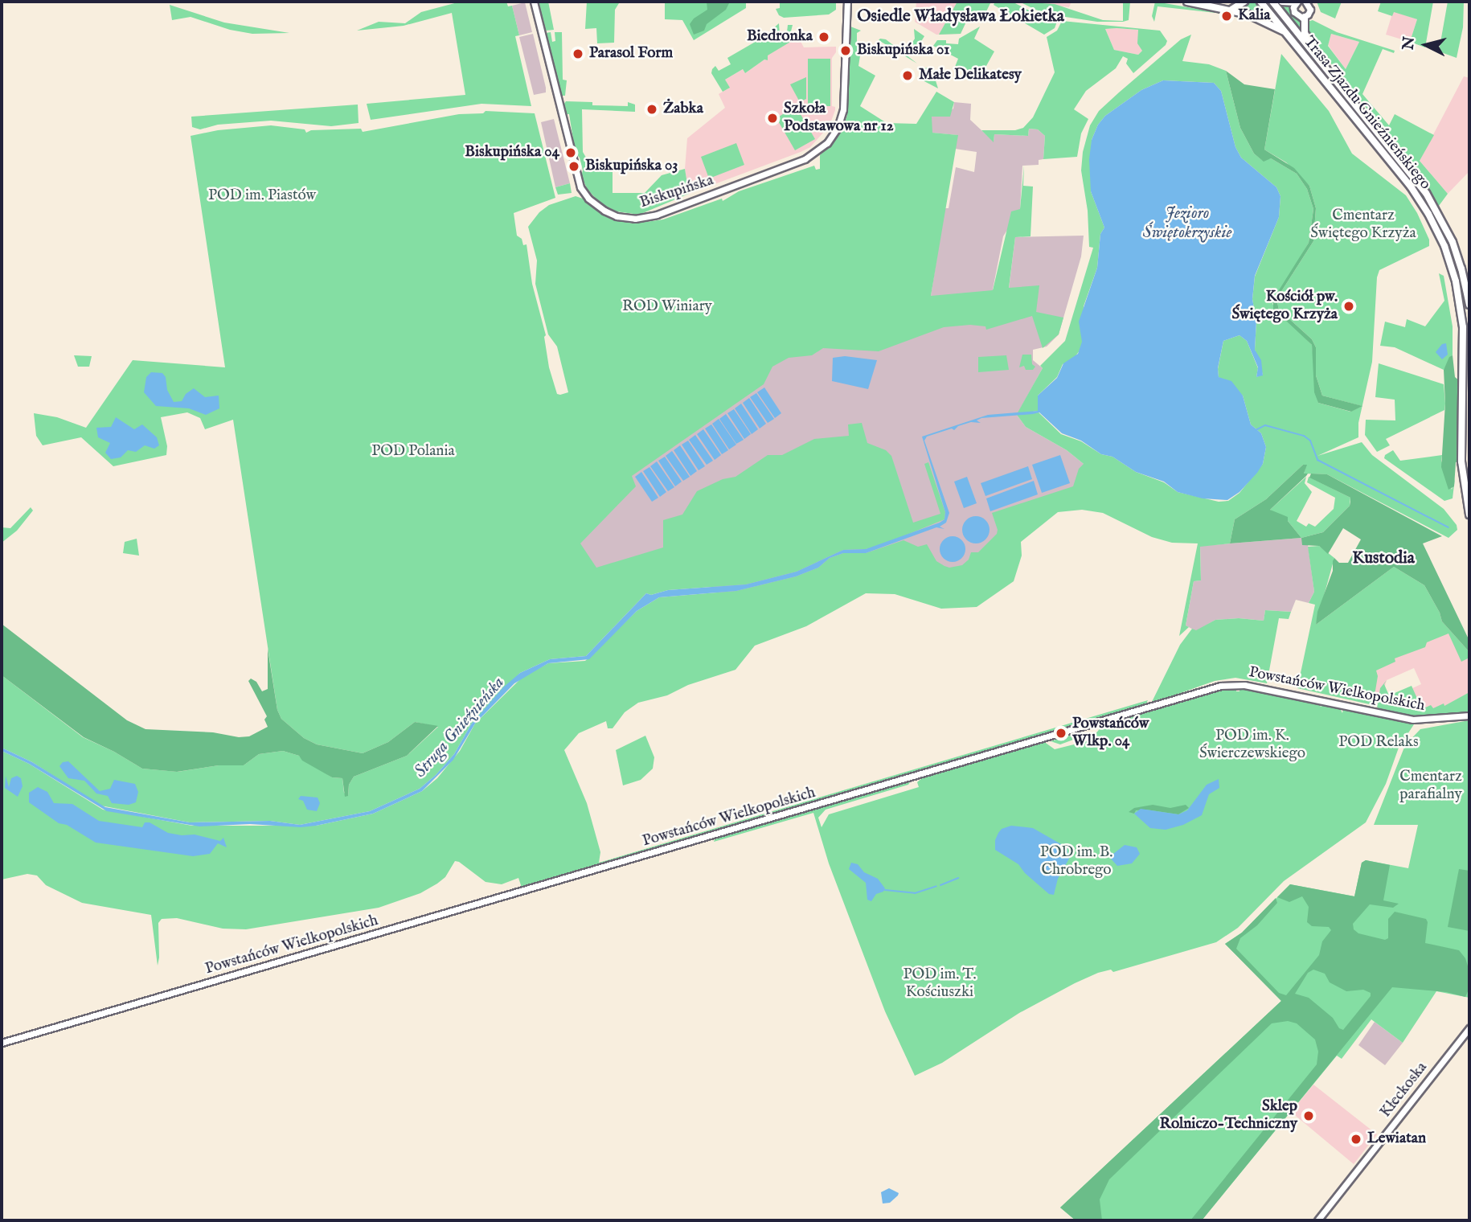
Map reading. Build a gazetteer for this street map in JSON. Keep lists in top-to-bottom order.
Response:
{
  "streets": {
    "main road": ["Trasa Zjazdu Gnieźnieńskiego"],
    "street": ["Biskupińska", "Powstańców Wielkopolskich", "Kłeckoska"]
  },
  "districts": ["Osiedle Władysława Łokietka", "Kustodia"],
  "water": ["Jezioro Świętokrzyskie", "Struga Gnieźnieńska"],
  "parks": [
    "POD im. Piastów",
    "Cmentarz Świętego Krzyża",
    "ROD Winiary",
    "POD Polania",
    "POD im. K. Świerczewskiego",
    "POD Relaks",
    "Cmentarz parafialny",
    "POD im. B. Chrobrego",
    "POD im. T. Kościuszki"
  ],
  "places": [
    "Kalia",
    "Biedronka",
    "Biskupińska 01",
    "Parasol Form",
    "Małe Delikatesy",
    "Żabka",
    "Szkoła Podstawowa nr 12",
    "Biskupińska 04",
    "Biskupińska 03",
    "Kościół pw. Świętego Krzyża",
    "Powstańców Wlkp. 04",
    "Sklep Rolniczo-Techniczny",
    "Lewiatan"
  ],
  "north": "left"
}
